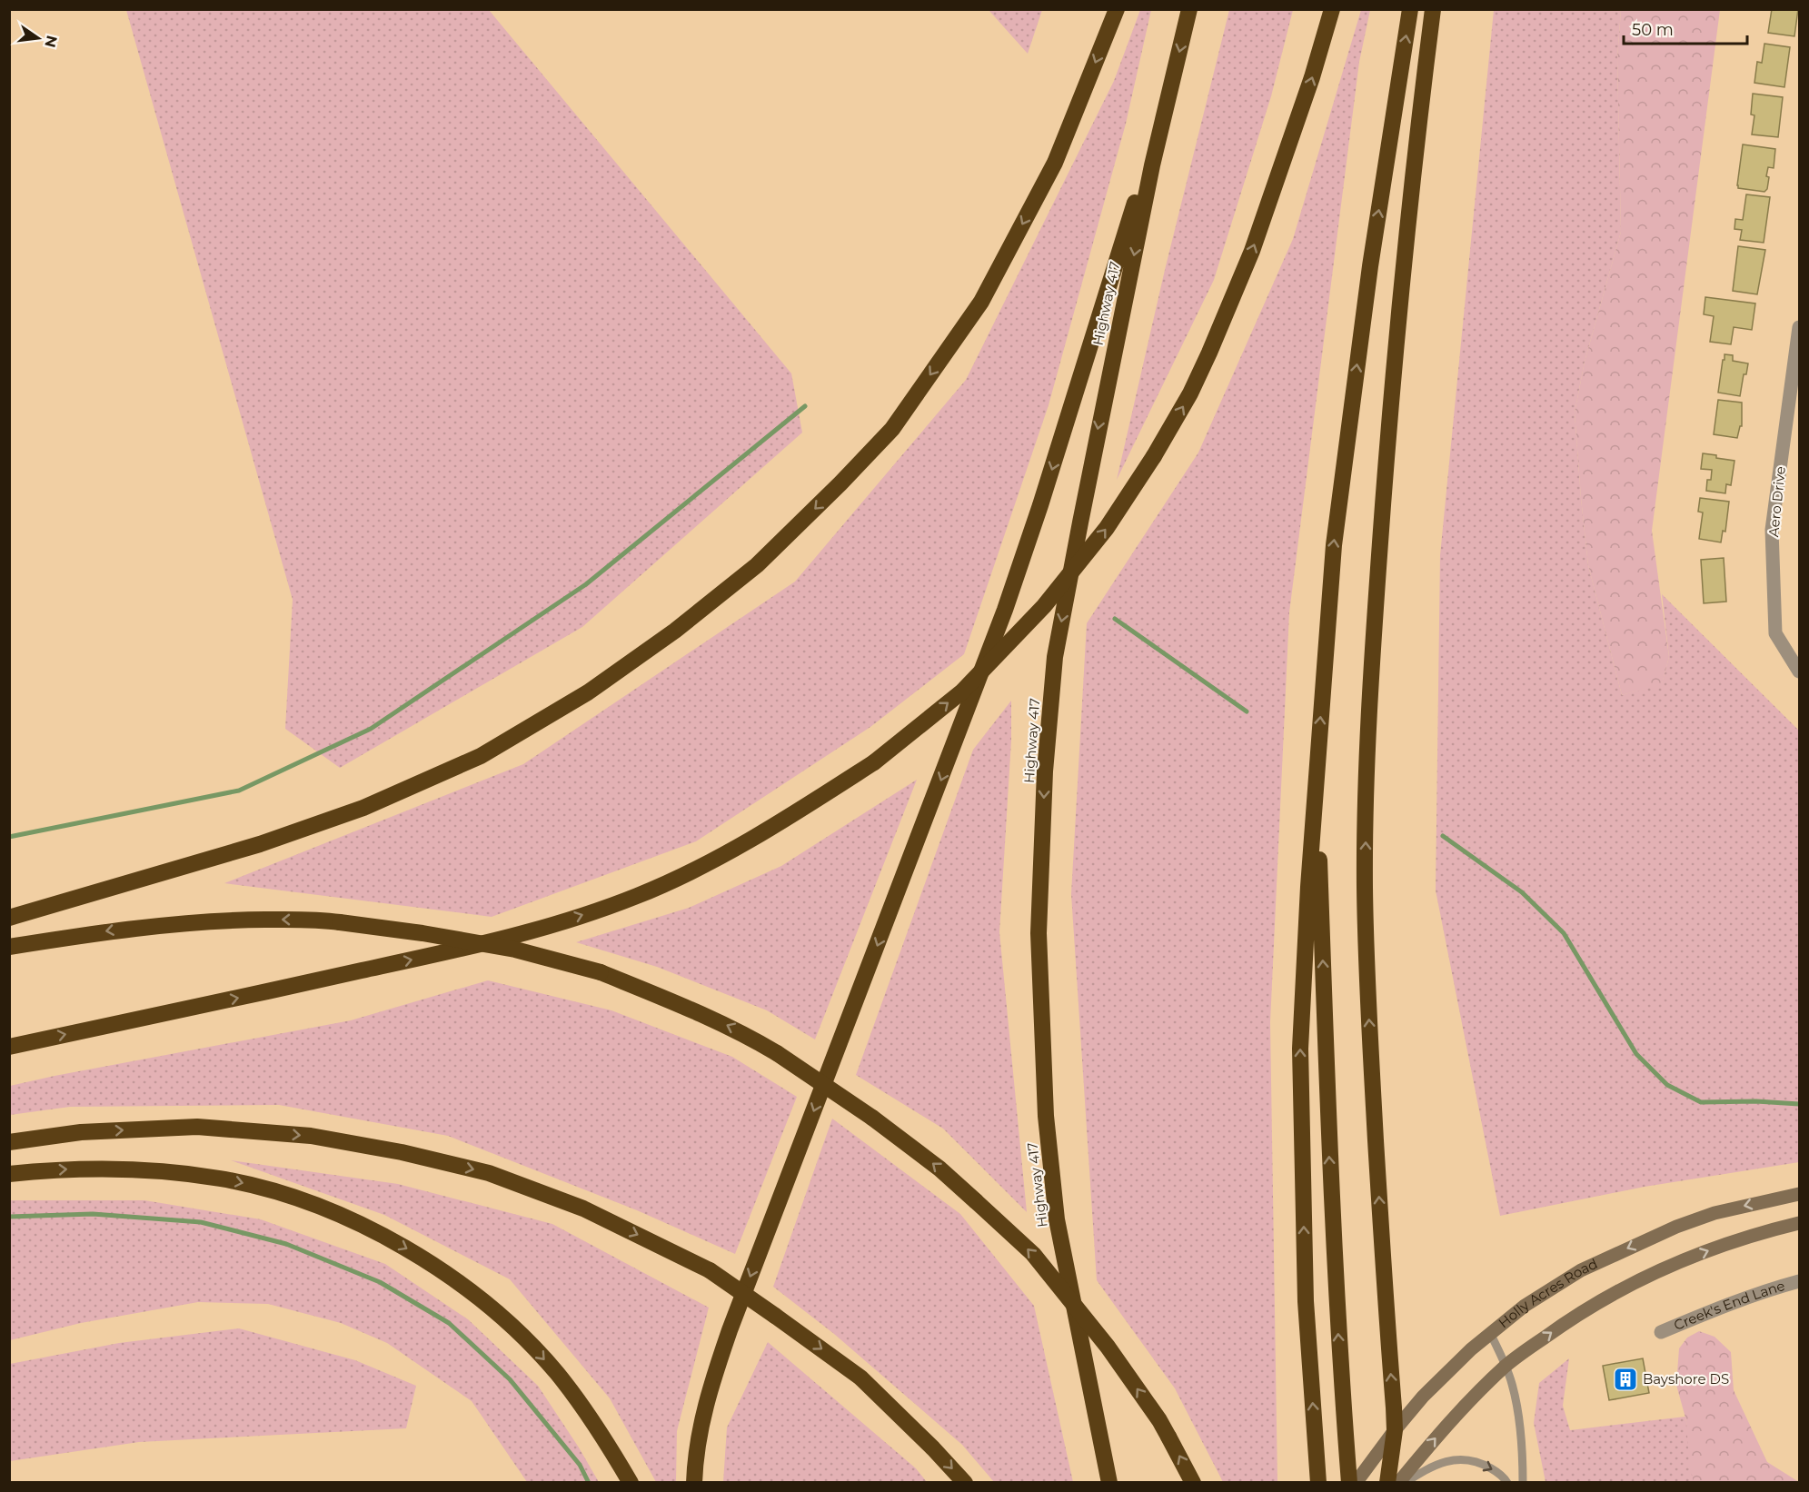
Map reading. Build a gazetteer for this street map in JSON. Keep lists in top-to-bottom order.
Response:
{
  "streets": {
    "highway": ["Highway 417"],
    "main road": ["Holly Acres Road"],
    "street": ["Aero Drive", "Creek's End Lane"]
  },
  "places": {
    "building": ["Bayshore DS"]
  },
  "scale_bar": "50 m",
  "north": "right"
}
